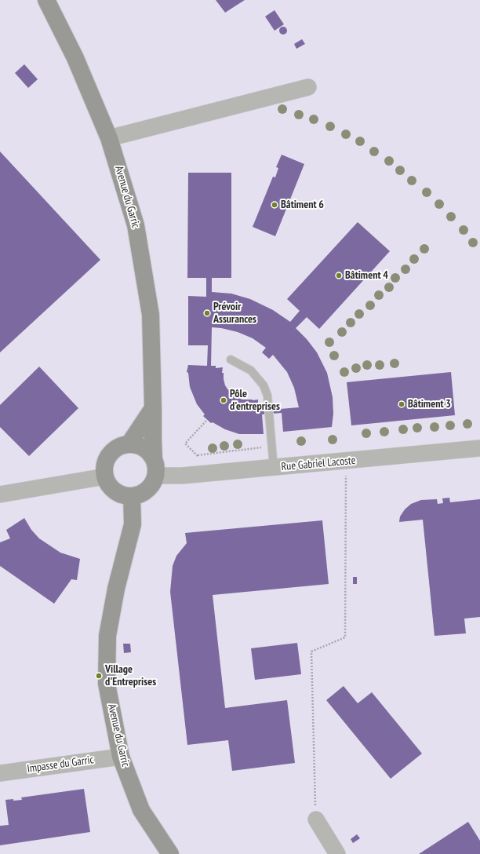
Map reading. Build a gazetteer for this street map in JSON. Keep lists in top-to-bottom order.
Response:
{
  "streets": {
    "street": ["Avenue du Garric", "Rue Gabriel Lacoste", "Impasse du Garric"]
  },
  "crossings": [
    ["Avenue du Garric", "Rue Gabriel Lacoste"],
    ["Avenue du Garric", "Impasse du Garric"]
  ],
  "places": [
    "Bâtiment 6",
    "Bâtiment 4",
    "Prévoir Assurances",
    "Pôle d'entreprises",
    "Bâtiment 3",
    "Village d'Entreprises"
  ]
}
